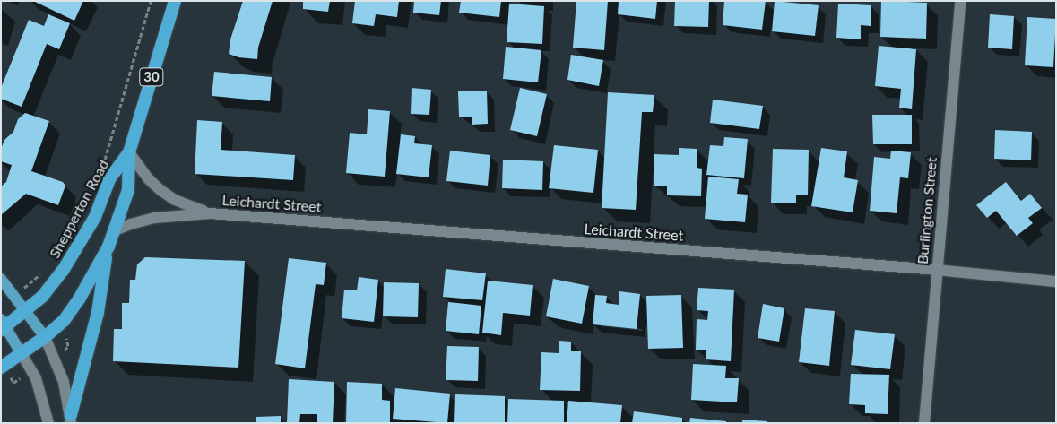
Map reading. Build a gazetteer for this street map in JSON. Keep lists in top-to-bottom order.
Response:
{
  "streets": {
    "highway": ["30", "Shepperton Road"],
    "street": ["Leichardt Street", "Burlington Street"]
  },
  "crossings": [
    ["30", "Leichardt Street"],
    ["30", "Shepperton Road"],
    ["Leichardt Street", "Shepperton Road"],
    ["Leichardt Street", "Burlington Street"]
  ]
}
